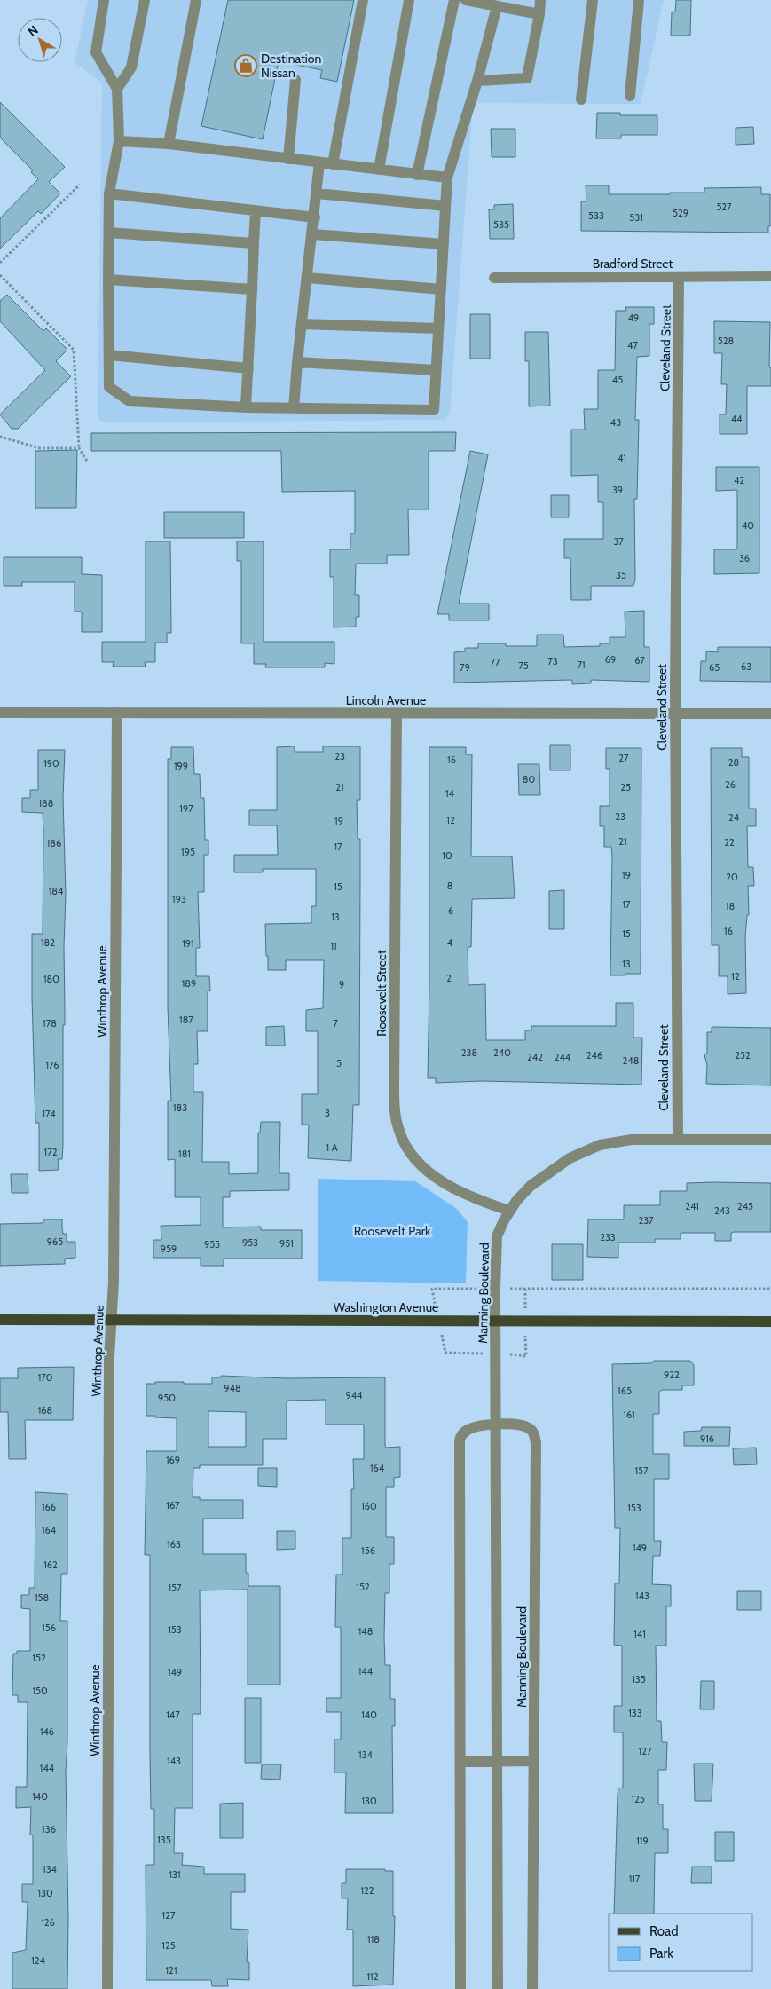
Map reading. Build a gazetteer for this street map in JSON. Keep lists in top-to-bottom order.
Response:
{
  "streets": {
    "main road": ["Washington Avenue"],
    "street": [
      "Bradford Street",
      "Cleveland Street",
      "Lincoln Avenue",
      "Winthrop Avenue",
      "Roosevelt Street",
      "Manning Boulevard"
    ]
  },
  "crossings": [
    ["Bradford Street", "Cleveland Street"],
    ["Cleveland Street", "Lincoln Avenue"],
    ["Cleveland Street", "Manning Boulevard"],
    ["Lincoln Avenue", "Winthrop Avenue"],
    ["Lincoln Avenue", "Roosevelt Street"],
    ["Winthrop Avenue", "Washington Avenue"],
    ["Roosevelt Street", "Manning Boulevard"],
    ["Manning Boulevard", "Washington Avenue"]
  ],
  "parks": ["Roosevelt Park"],
  "places": {
    "shop": ["Destination Nissan"]
  },
  "house_numbers": [
    "527",
    "529",
    "533",
    "531",
    "535",
    "49",
    "528",
    "47",
    "45",
    "44",
    "43",
    "41",
    "42",
    "39",
    "40",
    "37",
    "36",
    "35",
    "69",
    "67",
    "73",
    "77",
    "71",
    "75",
    "63",
    "79",
    "65",
    "23",
    "27",
    "16",
    "28",
    "190",
    "199",
    "80",
    "26",
    "21",
    "25",
    "14",
    "188",
    "197",
    "23",
    "24",
    "12",
    "19",
    "21",
    "22",
    "186",
    "17",
    "195",
    "10",
    "19",
    "20",
    "8",
    "15",
    "184",
    "193",
    "17",
    "18",
    "6",
    "13",
    "16",
    "15",
    "182",
    "4",
    "191",
    "11",
    "13",
    "12",
    "2",
    "180",
    "189",
    "9",
    "187",
    "178",
    "7",
    "238",
    "240",
    "246",
    "252",
    "242",
    "244",
    "248",
    "5",
    "176",
    "183",
    "3",
    "174",
    "1 A",
    "172",
    "181",
    "241",
    "245",
    "243",
    "237",
    "233",
    "965",
    "953",
    "951",
    "955",
    "959",
    "922",
    "170",
    "948",
    "165",
    "944",
    "950",
    "168",
    "161",
    "916",
    "169",
    "164",
    "157",
    "167",
    "160",
    "166",
    "153",
    "164",
    "163",
    "149",
    "156",
    "162",
    "152",
    "157",
    "143",
    "158",
    "156",
    "153",
    "148",
    "141",
    "152",
    "144",
    "149",
    "135",
    "150",
    "133",
    "147",
    "140",
    "146",
    "127",
    "134",
    "143",
    "144",
    "140",
    "125",
    "130",
    "136",
    "135",
    "119",
    "134",
    "131",
    "117",
    "122",
    "130",
    "127",
    "126",
    "118",
    "125",
    "124",
    "121",
    "112"
  ],
  "legend": ["Road", "Park"],
  "north": "top left"
}
